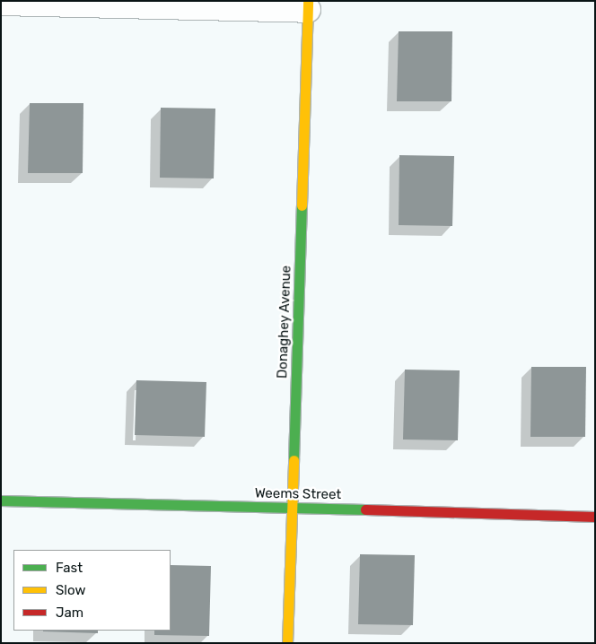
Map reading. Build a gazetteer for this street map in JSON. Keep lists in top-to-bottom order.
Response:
{
  "streets": {
    "street": ["Donaghey Avenue", "Weems Street"]
  },
  "crossings": [
    ["Donaghey Avenue", "Weems Street"]
  ],
  "legend": ["Fast", "Slow", "Jam"]
}
